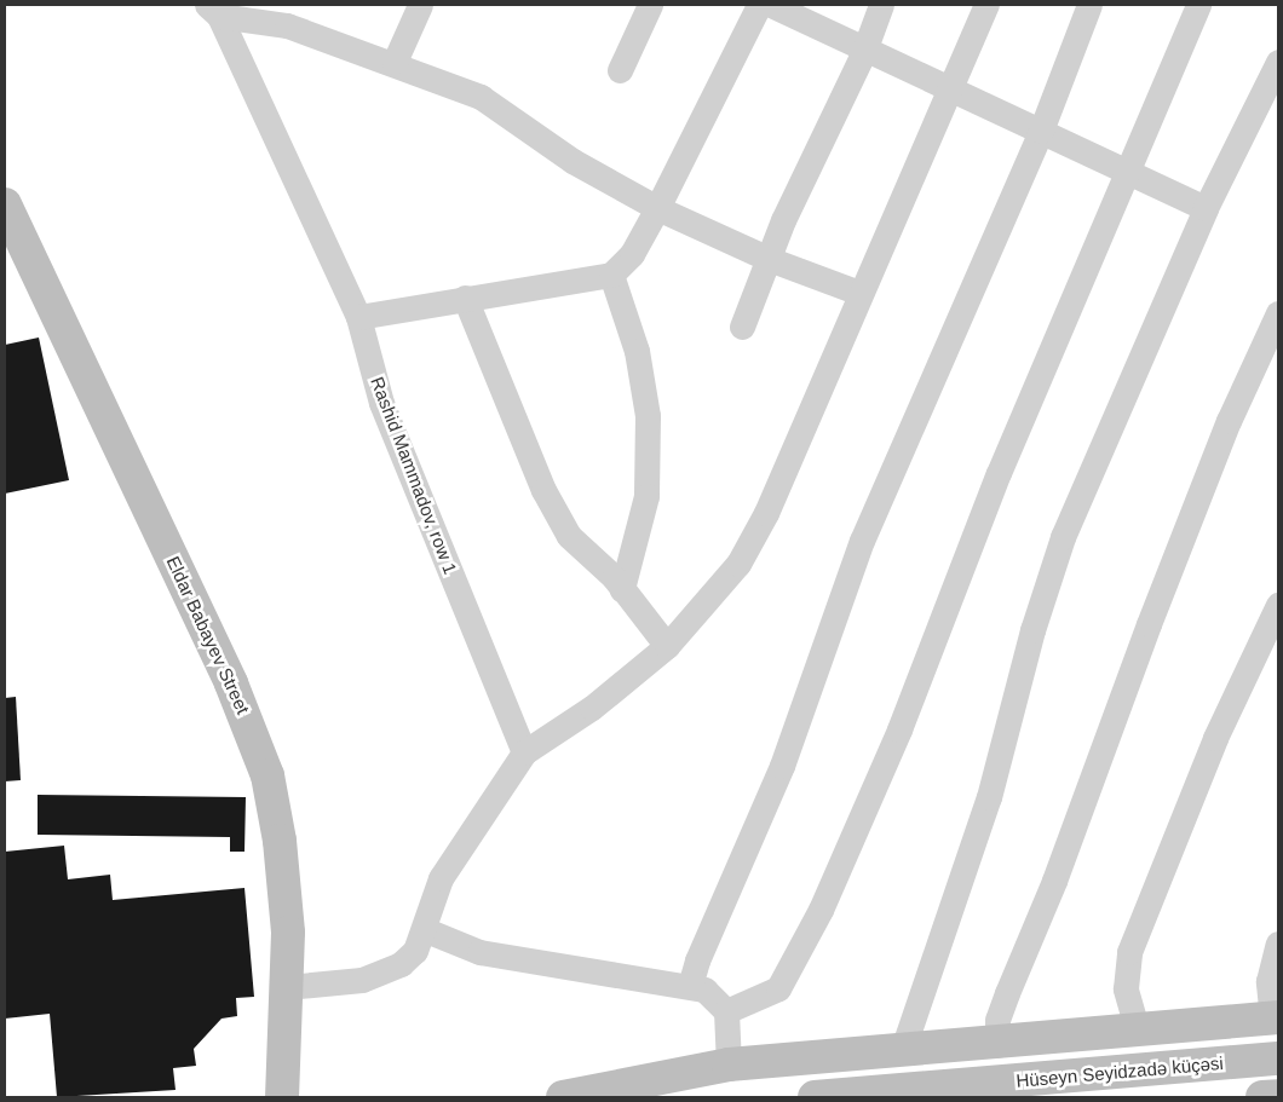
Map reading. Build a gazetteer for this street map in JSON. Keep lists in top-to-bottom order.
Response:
{
  "streets": {
    "street": ["Rashid Mammadov, row 1", "Eldar Babayev Street", "Hüseyn Seyidzadə küçəsi"]
  }
}
